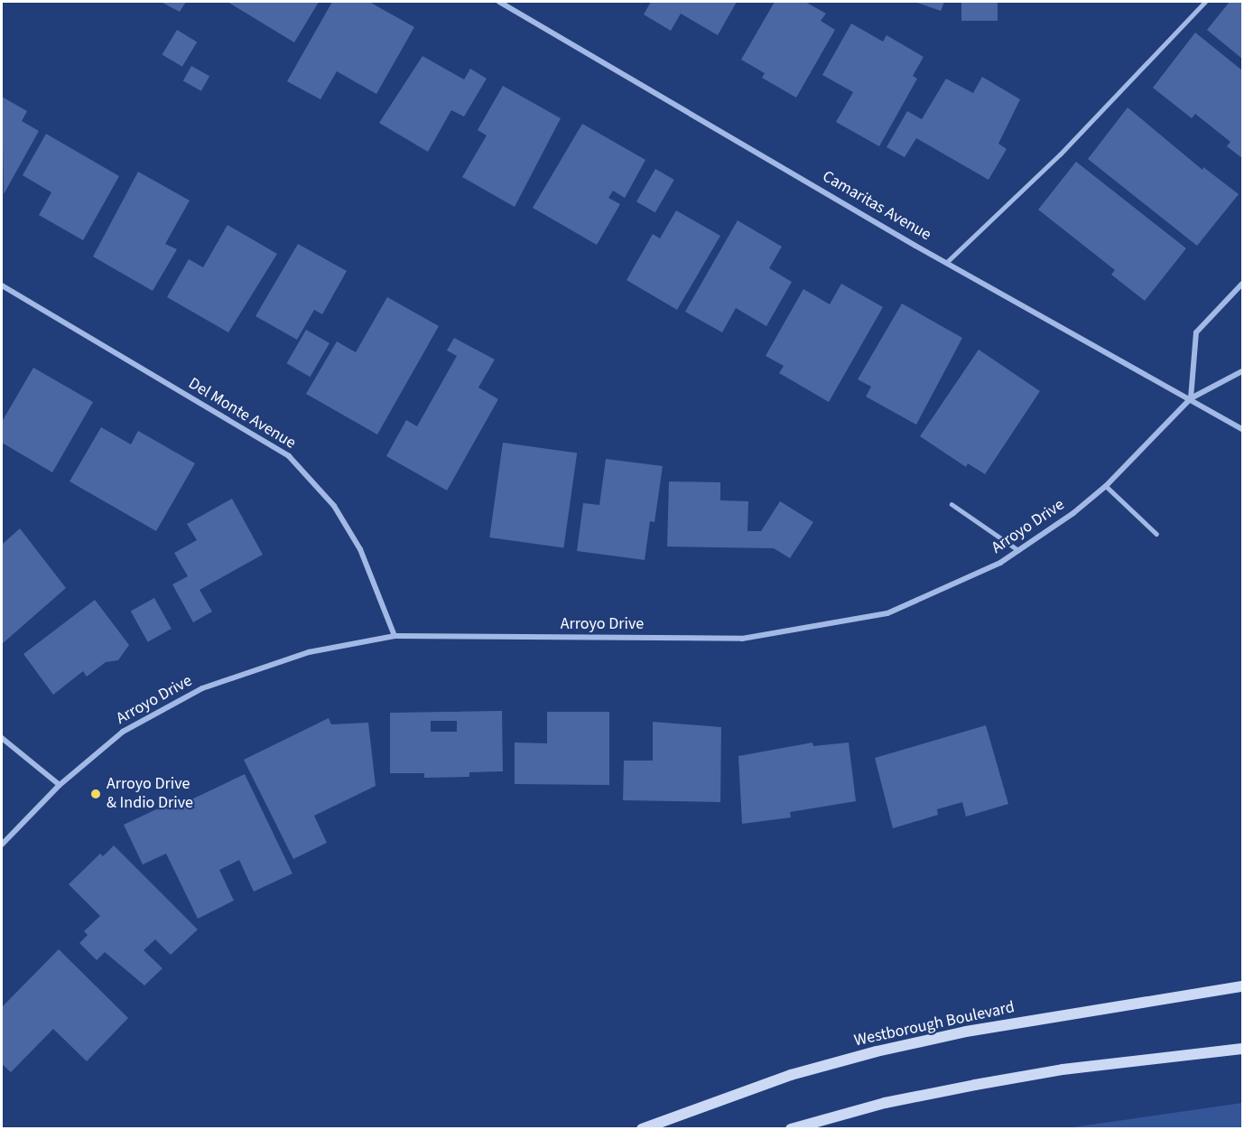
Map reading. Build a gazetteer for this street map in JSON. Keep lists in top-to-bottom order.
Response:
{
  "streets": {
    "main road": ["Westborough Boulevard"],
    "street": ["Camaritas Avenue", "Del Monte Avenue", "Arroyo Drive"]
  },
  "crossings": [
    ["Camaritas Avenue", "Arroyo Drive"],
    ["Del Monte Avenue", "Arroyo Drive"]
  ],
  "places": ["Arroyo Drive & Indio Drive"]
}
